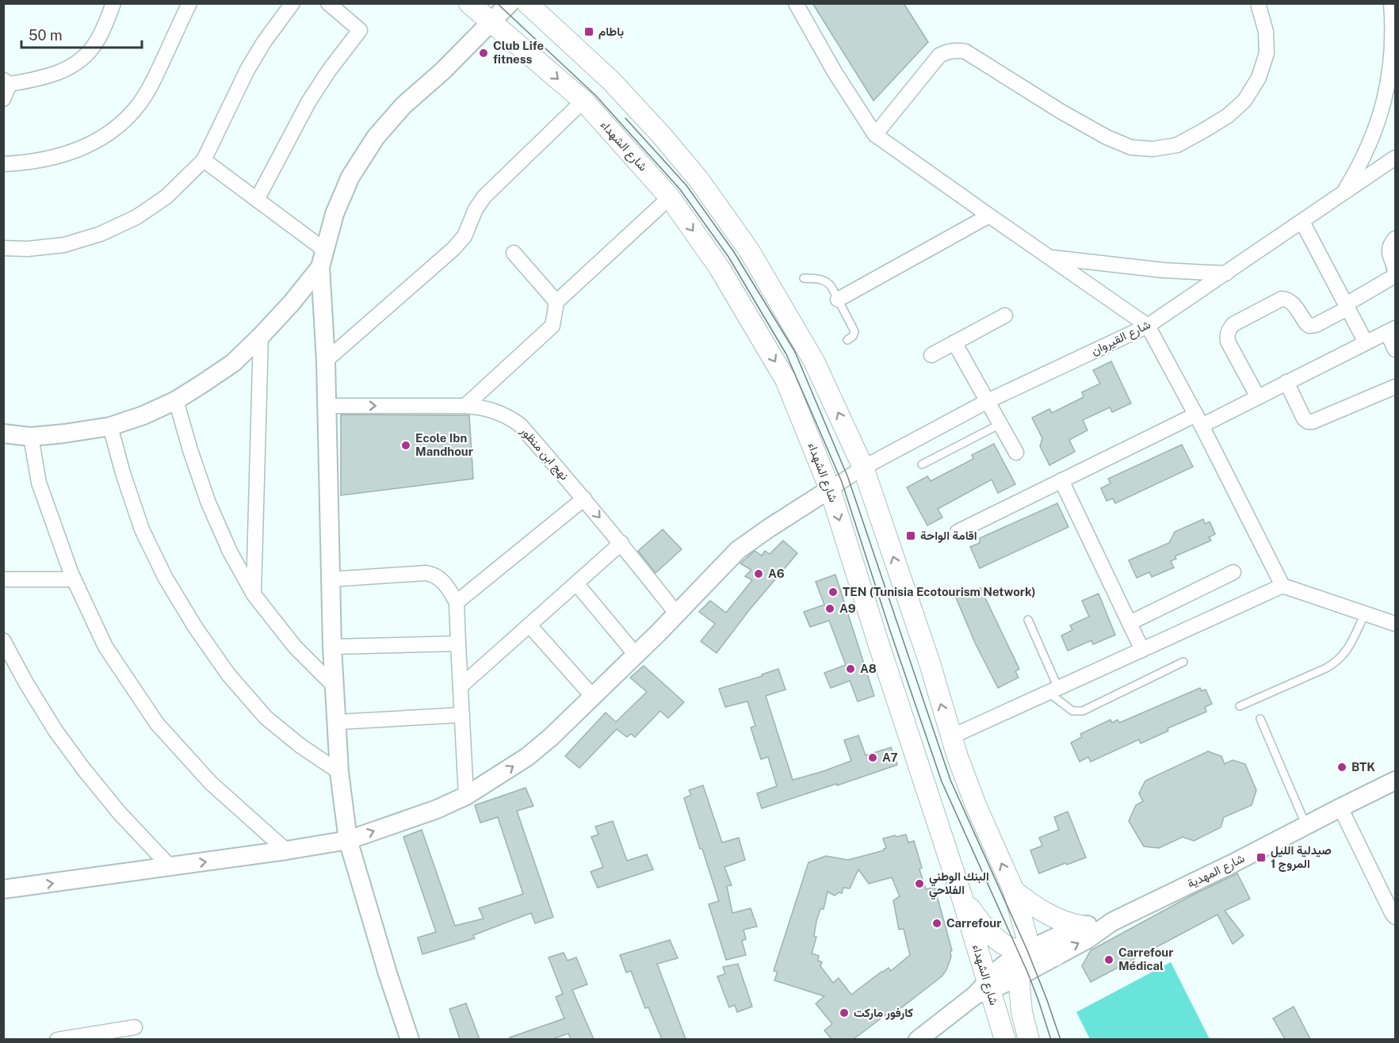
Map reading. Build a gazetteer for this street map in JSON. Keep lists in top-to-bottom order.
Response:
{
  "streets": {
    "main road": ["شارع الشهداء"],
    "street": ["شارع القيروان", "نهج ابن منظور", "شارع المهدية"]
  },
  "crossings": [
    ["شارع الشهداء", "شارع القيروان"]
  ],
  "one_way": ["نهج ابن منظور"],
  "places": {
    "transit": ["باطام", "اقامة الواحة", "صيدلية الليل المروج 1"],
    "other": [
      "Club Life fitness",
      "Ecole Ibn Mandhour",
      "A6",
      "TEN (Tunisia Ecotourism Network)",
      "A9",
      "A8",
      "A7",
      "BTK",
      "البنك الوطني الفلاحي",
      "Carrefour",
      "Carrefour Médical",
      "كارفور ماركت"
    ]
  },
  "scale_bar": "50 m"
}
